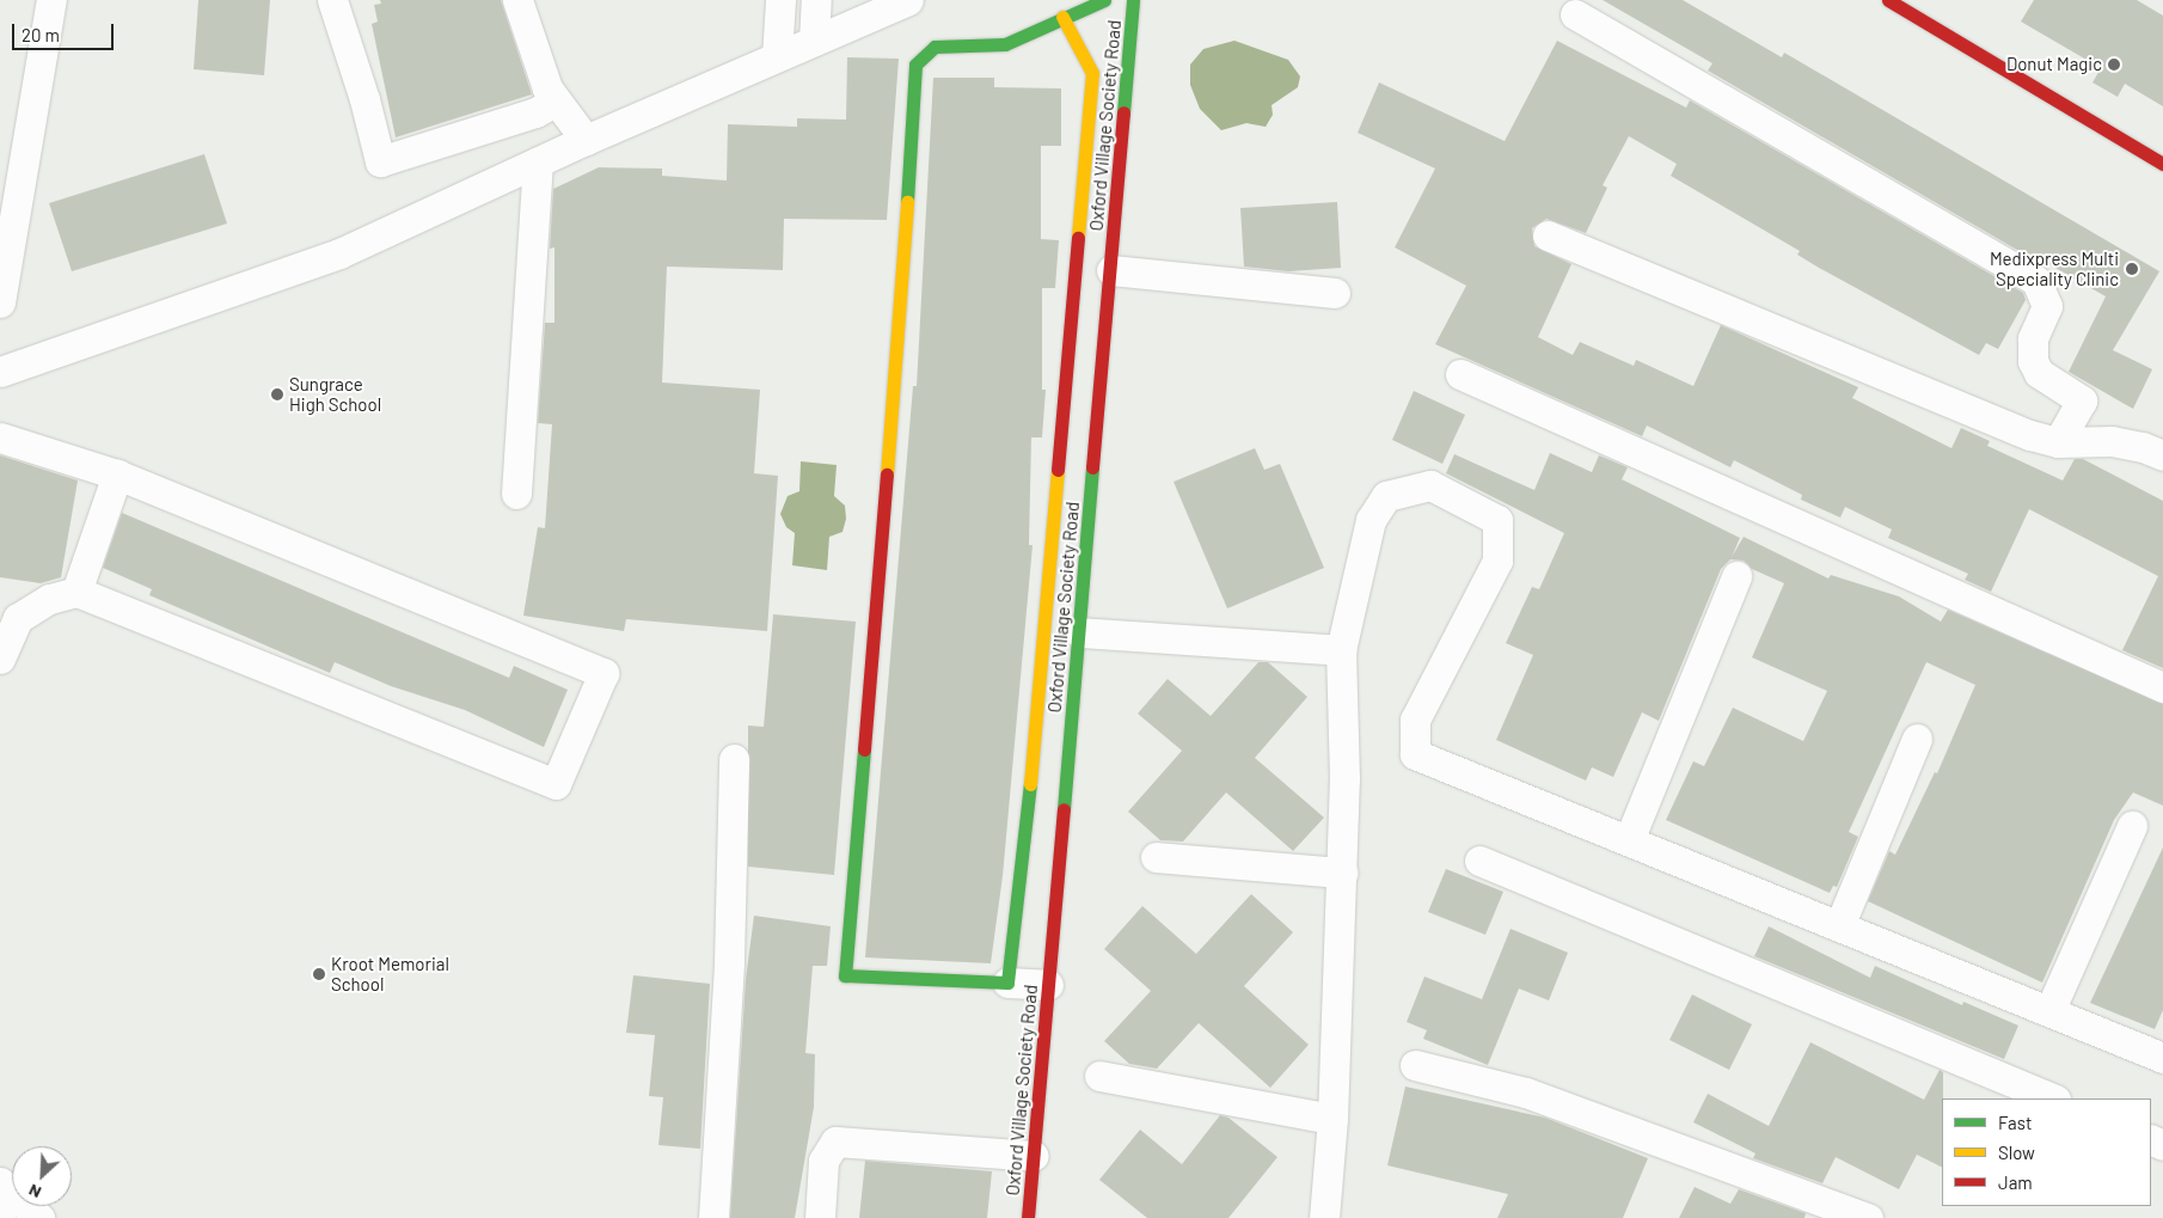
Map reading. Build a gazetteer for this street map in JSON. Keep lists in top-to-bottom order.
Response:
{
  "streets": {
    "street": ["Oxford Village Society Road"]
  },
  "places": [
    "Donut Magic",
    "Medixpress Multi Speciality Clinic",
    "Sungrace High School",
    "Kroot Memorial School"
  ],
  "legend": ["Fast", "Slow", "Jam"],
  "scale_bar": "20 m",
  "north": "bottom left"
}
